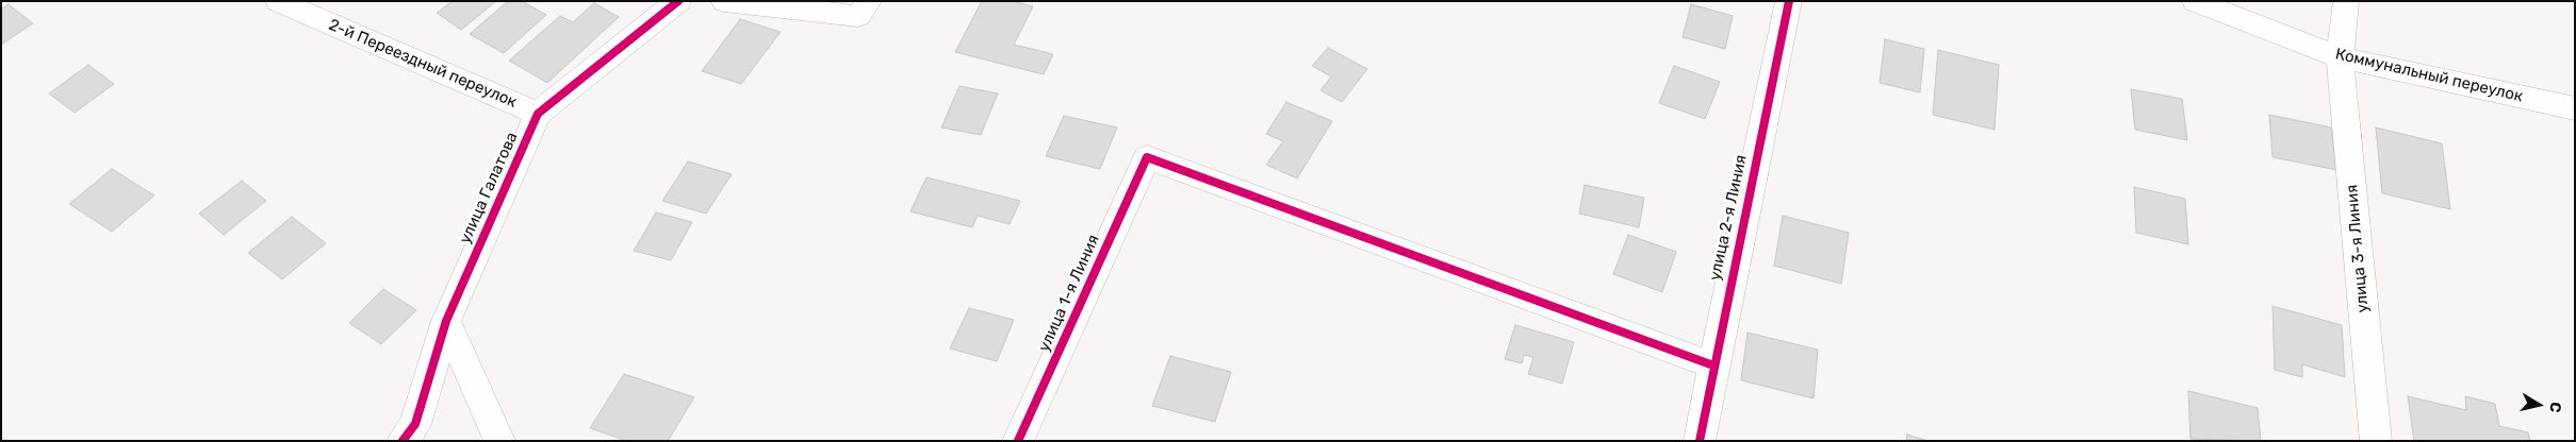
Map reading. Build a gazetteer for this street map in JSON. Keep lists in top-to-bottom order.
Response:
{
  "streets": {
    "street": [
      "2-й Переездный переулок",
      "Коммунальный переулок",
      "улица Галатова",
      "улица 2-я Линия",
      "улица 3-я Линия",
      "улица 1-я Линия"
    ]
  },
  "crossings": [
    ["2-й Переездный переулок", "улица Галатова"],
    ["Коммунальный переулок", "улица 3-я Линия"],
    ["улица 2-я Линия", "улица 1-я Линия"]
  ],
  "north": "right"
}
